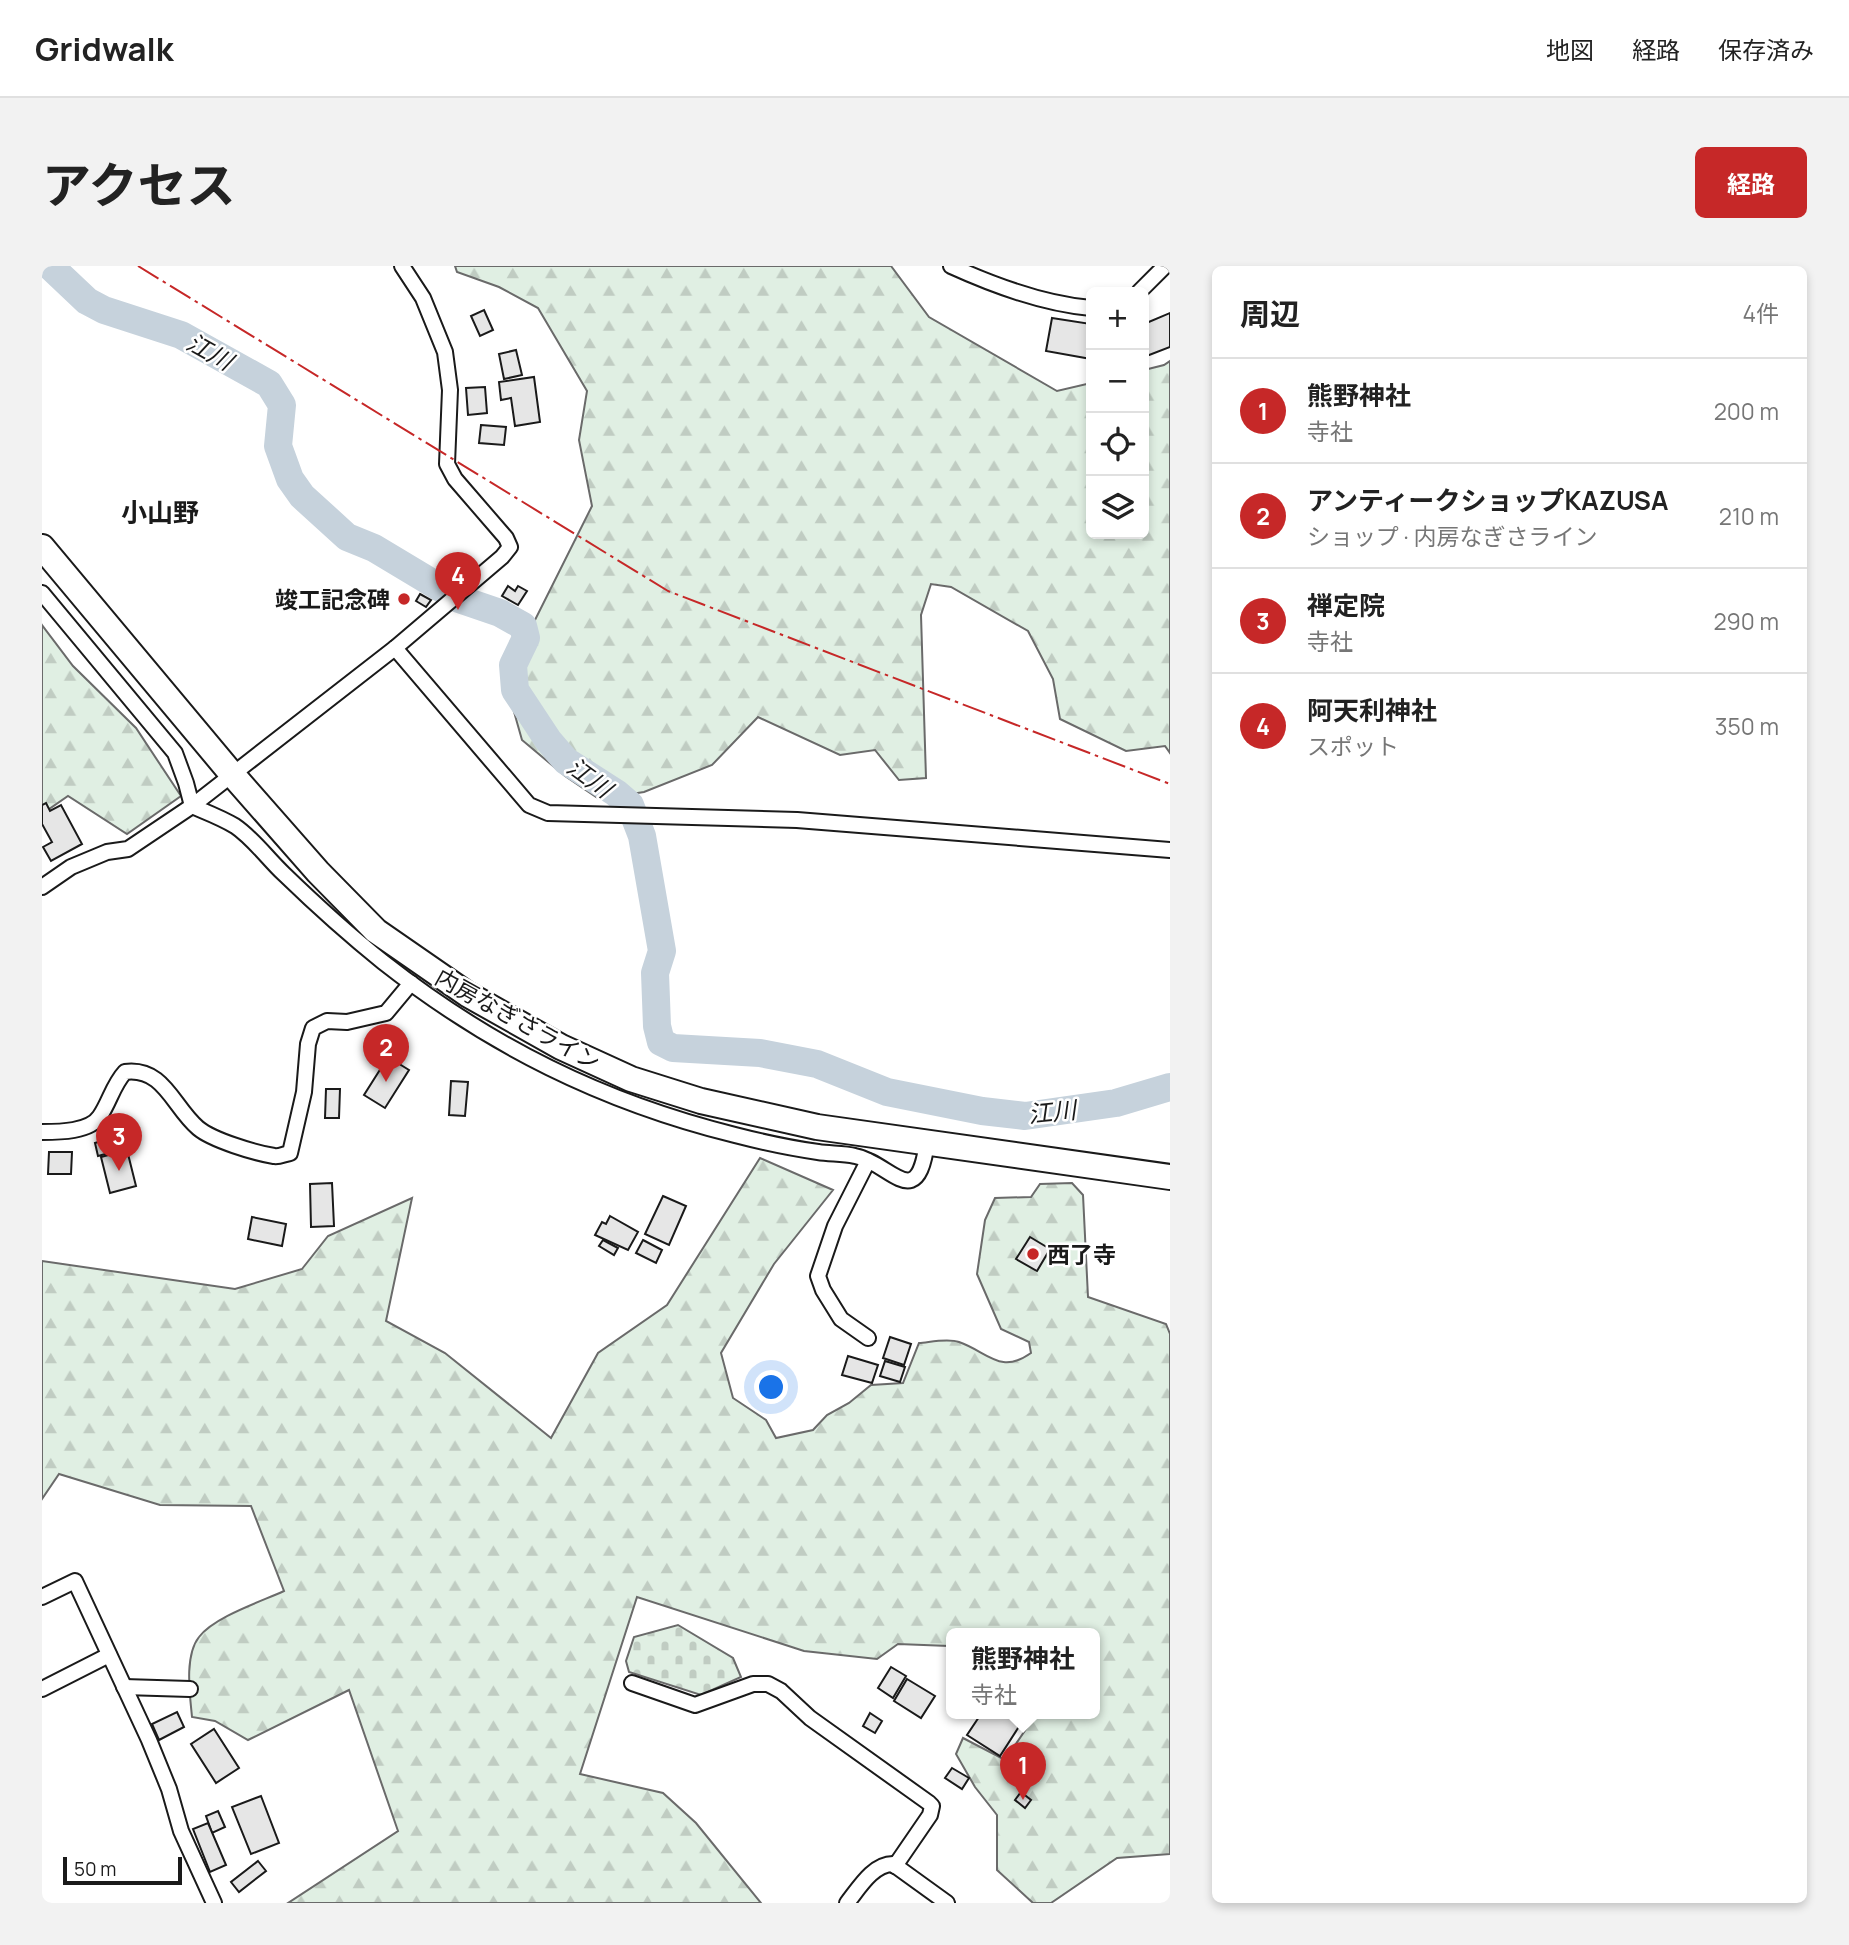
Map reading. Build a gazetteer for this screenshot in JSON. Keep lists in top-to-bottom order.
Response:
{
  "streets": {
    "highway": ["内房なぎさライン"]
  },
  "districts": ["小山野"],
  "water": ["江川"],
  "places": ["竣工記念碑", "西了寺"],
  "scale_bar": "50 m",
  "page": {
    "header": "Gridwalk",
    "nav": ["地図", "経路", "保存済み"],
    "title": "アクセス",
    "buttons": "経路",
    "heading": ["周辺", "4件"],
    "map_buttons": ["+", "−"],
    "list": [
      {
        "mark": "1",
        "name": "熊野神社",
        "note": "寺社",
        "value": "200 m"
      },
      {
        "mark": "2",
        "name": "アンティークショップKAZUSA",
        "note": "ショップ · 内房なぎさライン",
        "value": "210 m"
      },
      {
        "mark": "3",
        "name": "禅定院",
        "note": "寺社",
        "value": "290 m"
      },
      {
        "mark": "4",
        "name": "阿天利神社",
        "note": "スポット",
        "value": "350 m"
      }
    ],
    "pins": [
      "4",
      "2",
      "3",
      "1"
    ],
    "popup": ["熊野神社", "寺社"],
    "scale": "50 m"
  }
}
